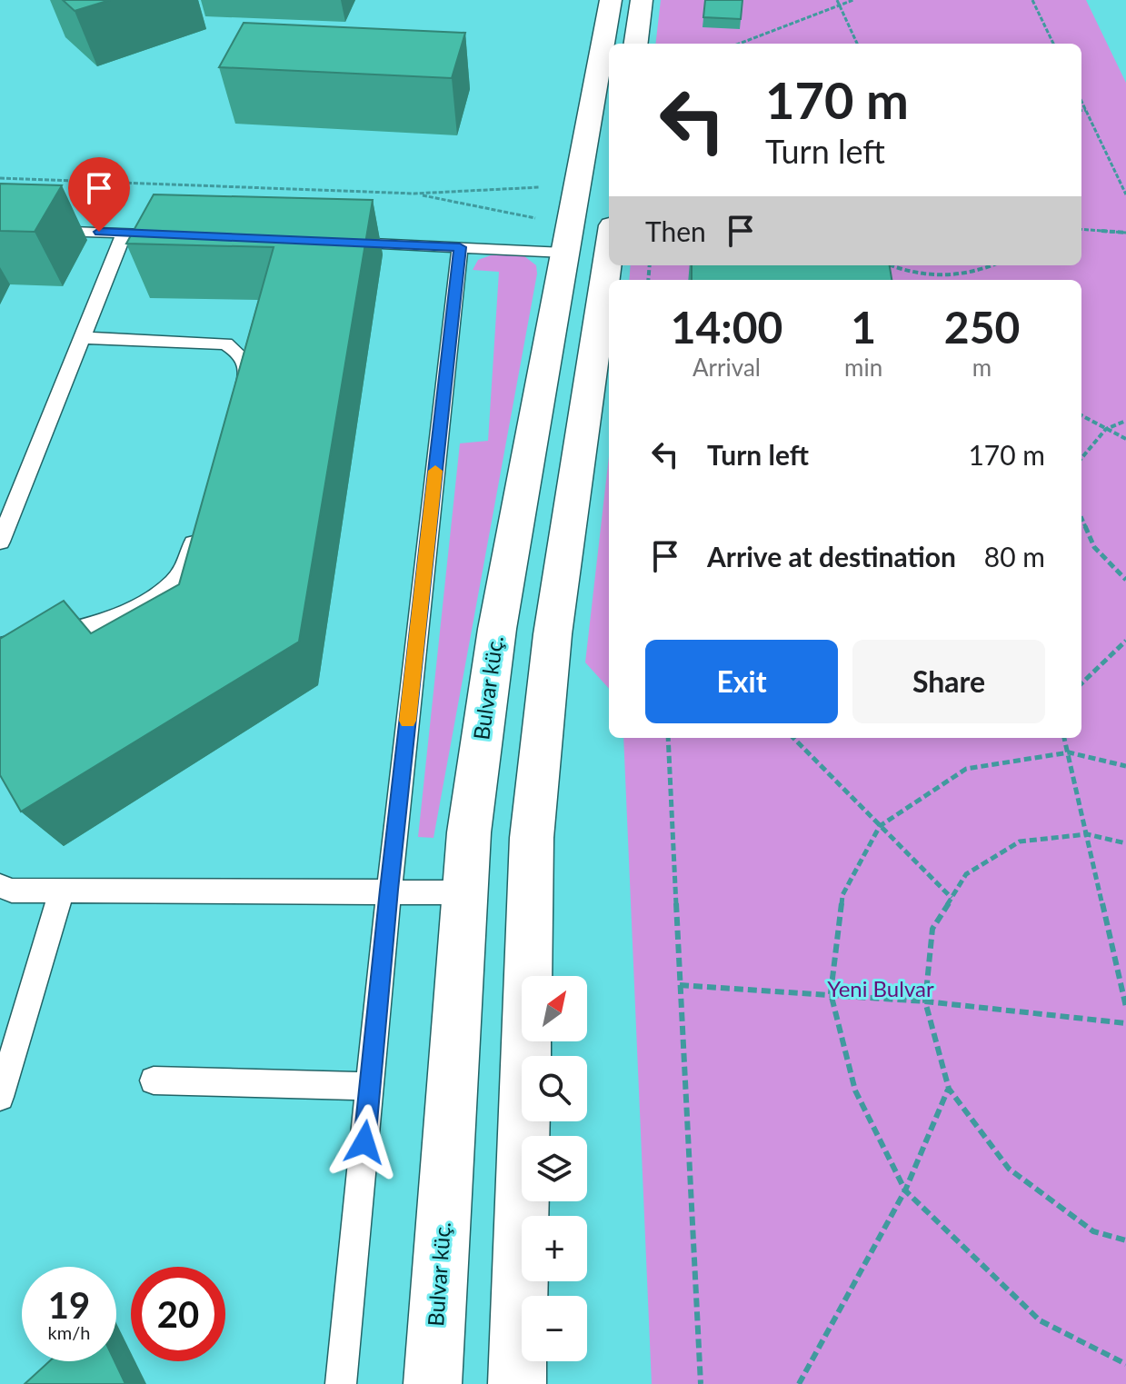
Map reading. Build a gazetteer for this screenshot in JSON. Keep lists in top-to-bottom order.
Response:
{
  "streets": {
    "street": ["Bulvar küç."]
  },
  "parks": ["Yeni Bulvar"],
  "north": "top right",
  "page": {
    "turn": ["170 m", "Turn left"],
    "then": "Then",
    "eta": [
      "14:00",
      "Arrival",
      "1",
      "min",
      "250",
      "m"
    ],
    "list": [
      {
        "name": "Turn left",
        "value": "170 m"
      },
      {
        "name": "Arrive at destination",
        "value": "80 m"
      }
    ],
    "buttons": ["Exit", "Share"],
    "map_buttons": ["+", "−"],
    "speed": "19 km/h",
    "limit": "20"
  }
}
